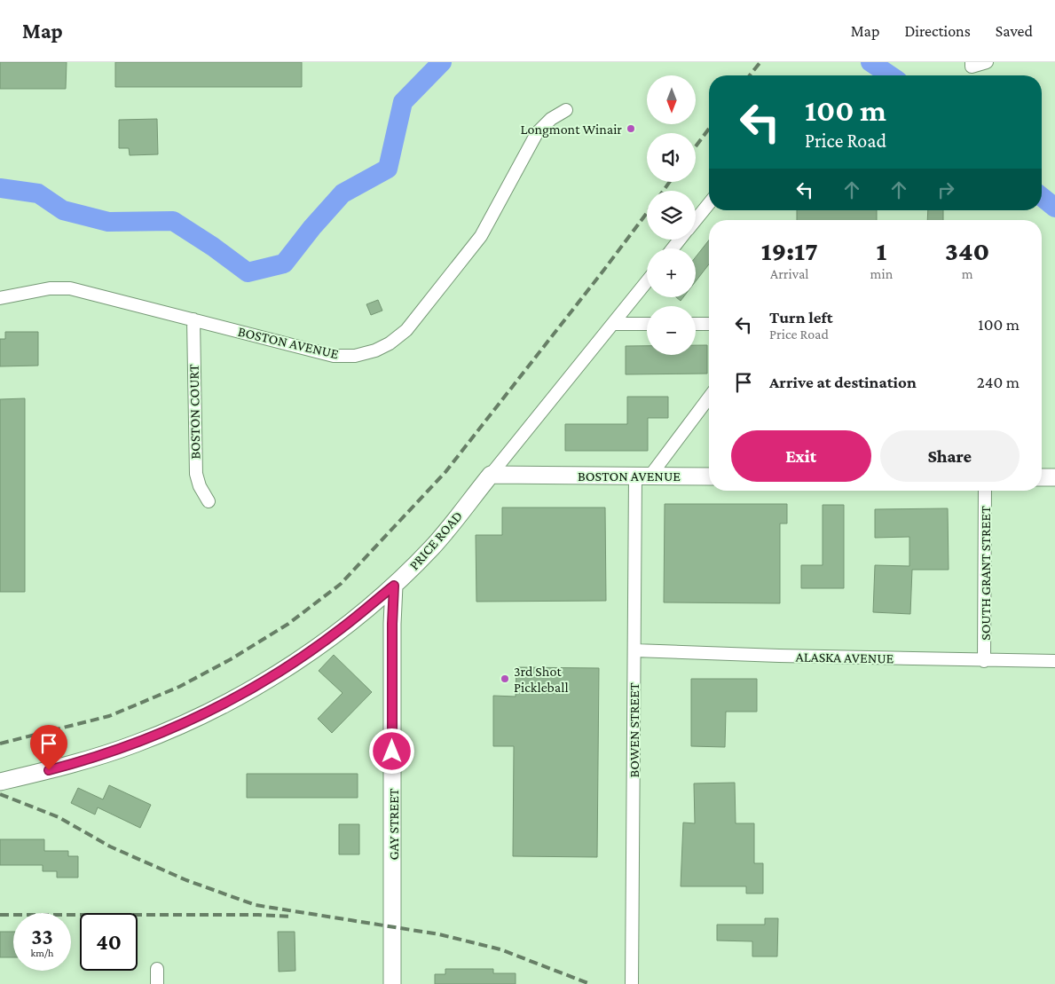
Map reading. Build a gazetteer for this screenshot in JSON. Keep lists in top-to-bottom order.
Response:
{
  "streets": {
    "street": [
      "BOSTON AVENUE",
      "BOSTON COURT",
      "PRICE ROAD",
      "SOUTH GRANT STREET",
      "ALASKA AVENUE",
      "BOWEN STREET",
      "GAY STREET"
    ]
  },
  "crossings": [
    ["BOSTON AVENUE", "BOSTON COURT"],
    ["BOSTON AVENUE", "PRICE ROAD"],
    ["BOSTON AVENUE", "BOWEN STREET"],
    ["PRICE ROAD", "GAY STREET"],
    ["SOUTH GRANT STREET", "ALASKA AVENUE"],
    ["ALASKA AVENUE", "BOWEN STREET"]
  ],
  "places": ["Longmont Winair", "3rd Shot Pickleball"],
  "north": "bottom",
  "page": {
    "header": "Map",
    "nav": ["Map", "Directions", "Saved"],
    "map_buttons": ["+", "−"],
    "turn": ["100 m", "Price Road"],
    "eta": [
      "19:17",
      "Arrival",
      "1",
      "min",
      "340",
      "m"
    ],
    "list": [
      {
        "name": "Turn left",
        "note": "Price Road",
        "value": "100 m"
      },
      {
        "name": "Arrive at destination",
        "value": "240 m"
      }
    ],
    "buttons": ["Exit", "Share"],
    "speed": "33 km/h",
    "limit": "40"
  }
}
